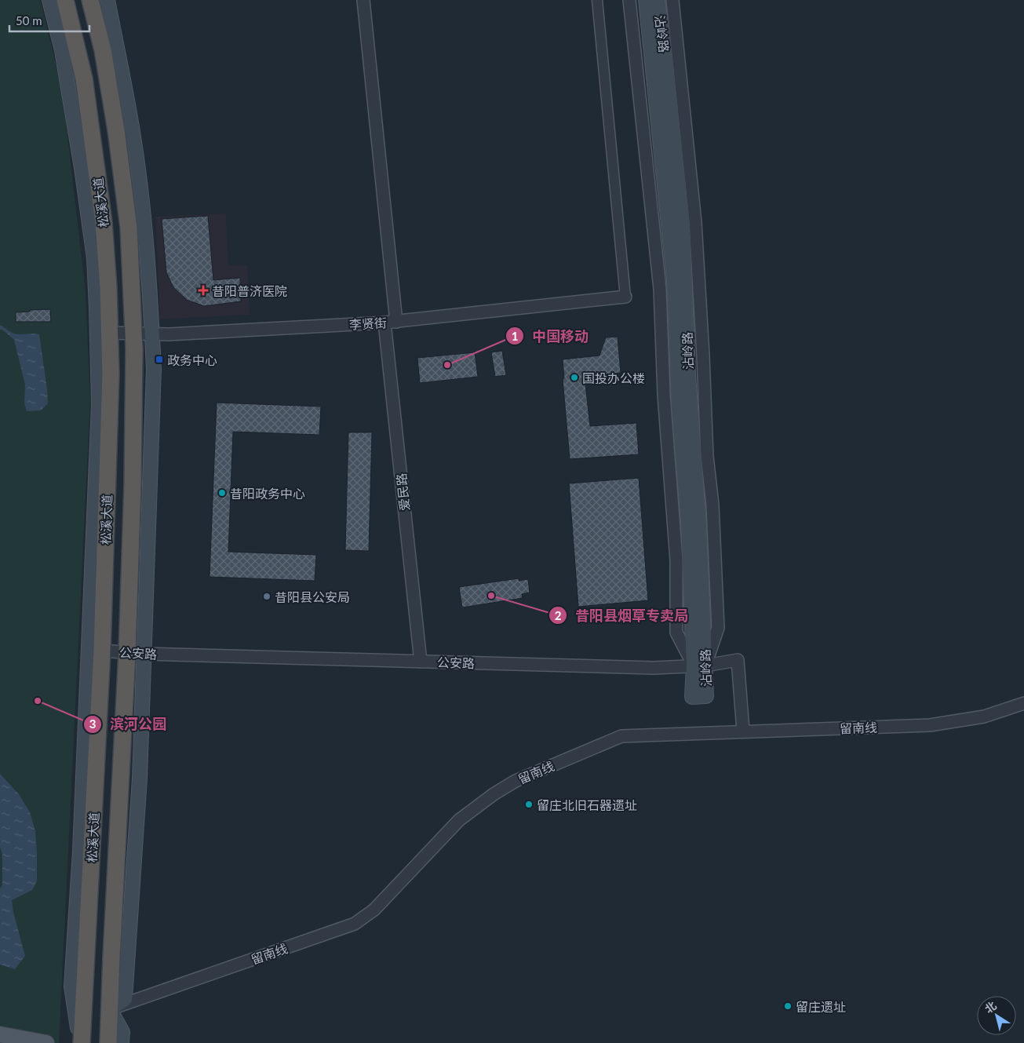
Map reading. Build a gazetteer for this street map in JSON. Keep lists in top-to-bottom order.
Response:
{
  "streets": {
    "highway": ["松溪大道"],
    "main road": ["沾岭路"],
    "street": [
      "李贤街",
      "爱民路",
      "公安路",
      "留南线"
    ]
  },
  "crossings": [
    ["沾岭路", "公安路"],
    ["松溪大道", "李贤街"],
    ["松溪大道", "公安路"],
    ["松溪大道", "留南线"],
    ["李贤街", "爱民路"],
    ["爱民路", "公安路"],
    ["公安路", "留南线"]
  ],
  "places": {
    "health": ["昔阳普济医院"],
    "transit": ["政务中心"],
    "other": [
      "中国移动",
      "国投办公楼",
      "昔阳政务中心",
      "昔阳县烟草专卖局",
      "昔阳县公安局",
      "滨河公园",
      "留庄北旧石器遗址",
      "留庄遗址"
    ]
  },
  "scale_bar": "50 m",
  "north": "top left"
}
